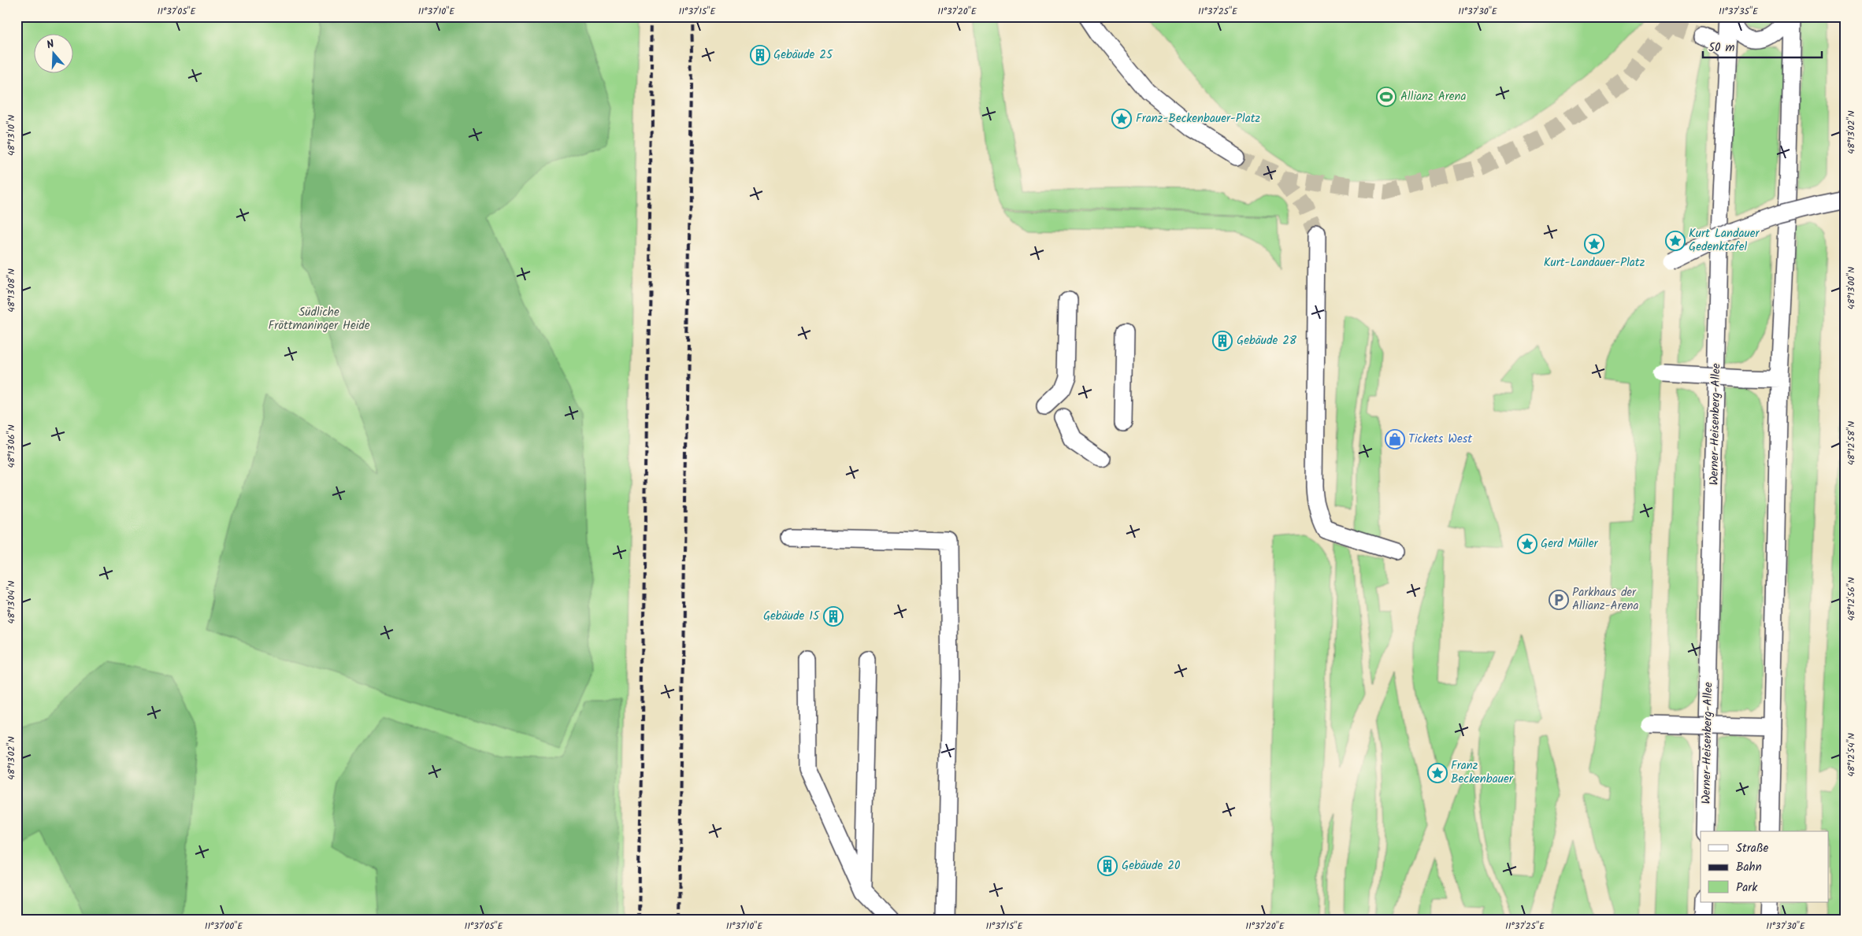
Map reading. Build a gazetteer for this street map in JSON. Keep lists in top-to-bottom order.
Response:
{
  "streets": {
    "street": ["Werner-Heisenberg-Allee"]
  },
  "parks": ["Südliche Fröttmaninger Heide"],
  "places": {
    "building": [
      "Gebäude 25",
      "Gebäude 28",
      "Gebäude 15",
      "Gebäude 20"
    ],
    "sports": ["Allianz Arena"],
    "place": [
      "Franz-Beckenbauer-Platz",
      "Kurt Landauer Gedenktafel",
      "Kurt-Landauer-Platz",
      "Gerd Müller",
      "Franz Beckenbauer"
    ],
    "shop": ["Tickets West"],
    "parking": ["Parkhaus der Allianz-Arena"]
  },
  "legend": ["Straße", "Bahn", "Park"],
  "scale_bar": "50 m",
  "north": "top",
  "coordinates": [
    "11°37'05\"E",
    "11°37'10\"E",
    "11°37'15\"E",
    "11°37'20\"E",
    "11°37'25\"E",
    "11°37'30\"E",
    "11°37'35\"E",
    "48°13'02\"N",
    "48°13'10\"N",
    "48°13'00\"N",
    "48°13'08\"N",
    "48°12'58\"N",
    "48°13'06\"N",
    "48°12'56\"N",
    "48°13'04\"N",
    "48°12'54\"N",
    "11°37'00\"E"
  ]
}
